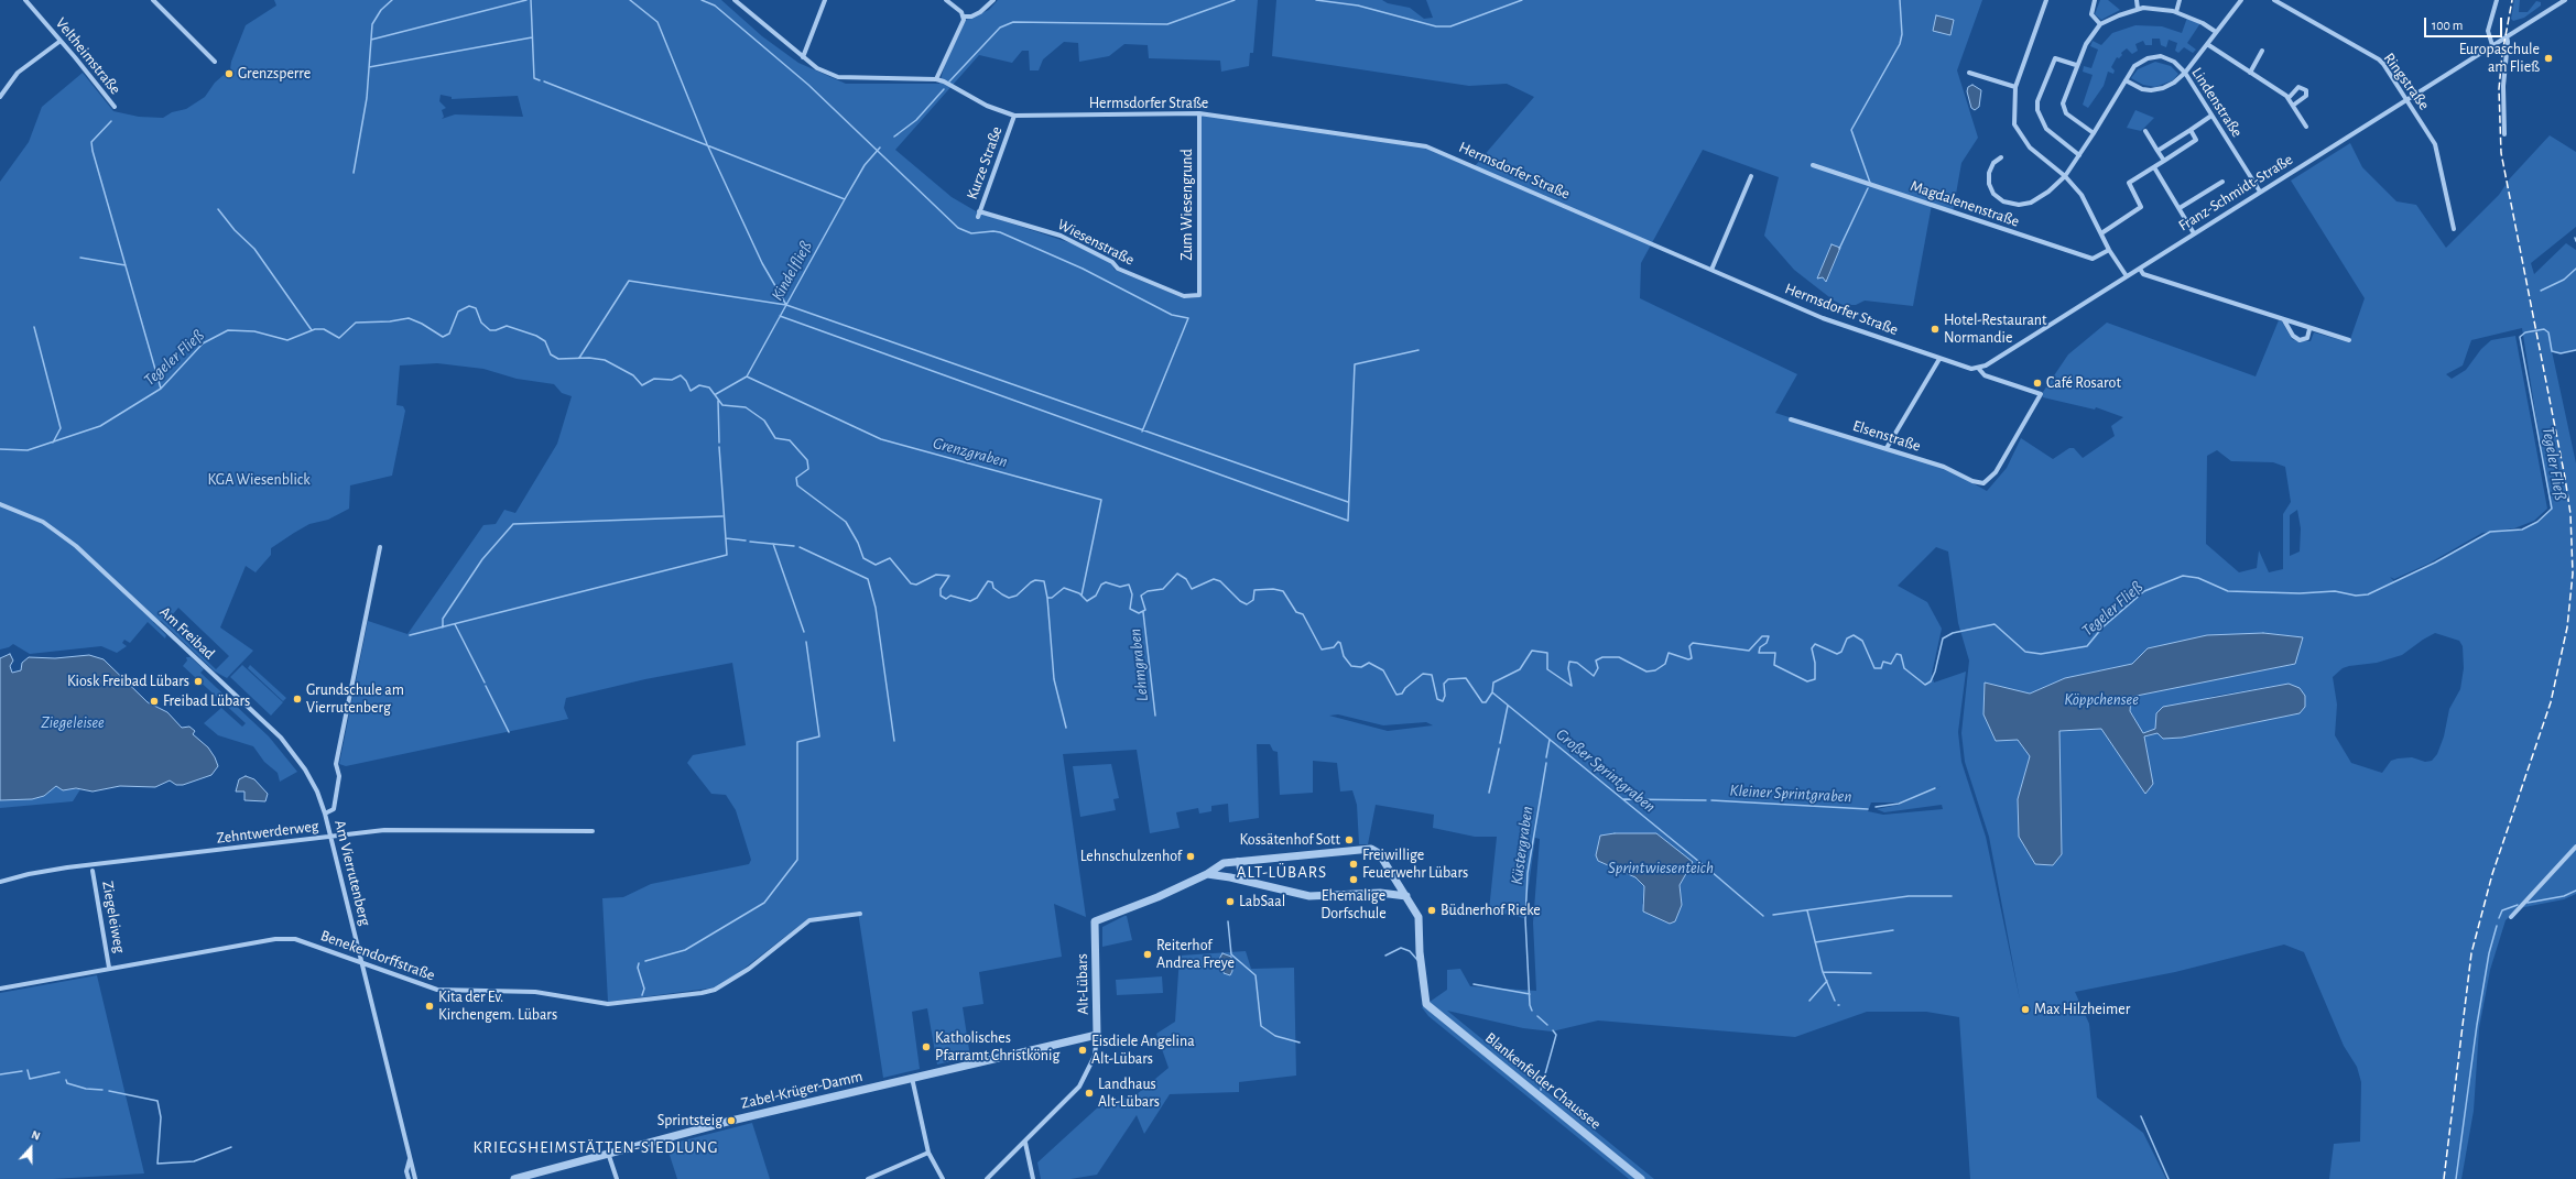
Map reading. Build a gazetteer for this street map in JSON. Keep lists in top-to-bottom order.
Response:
{
  "streets": {
    "street": [
      "Veltheimstraße",
      "Ringstraße",
      "Lindenstraße",
      "Hermsdorfer Straße",
      "Kurze Straße",
      "Franz-Schmidt-Straße",
      "Magdalenenstraße",
      "Zum Wiesengrund",
      "Wiesenstraße",
      "Elsenstraße",
      "Am Freibad",
      "Zehntwerderweg",
      "Am Vierrutenberg",
      "Ziegeleiweg",
      "Benekendorffstraße",
      "Alt-Lübars",
      "Blankenfelder Chaussee",
      "Zabel-Krüger-Damm"
    ]
  },
  "crossings": [
    ["Ringstraße", "Franz-Schmidt-Straße"],
    ["Lindenstraße", "Franz-Schmidt-Straße"],
    ["Hermsdorfer Straße", "Kurze Straße"],
    ["Hermsdorfer Straße", "Franz-Schmidt-Straße"],
    ["Hermsdorfer Straße", "Zum Wiesengrund"],
    ["Hermsdorfer Straße", "Elsenstraße"],
    ["Kurze Straße", "Wiesenstraße"],
    ["Zum Wiesengrund", "Wiesenstraße"],
    ["Am Freibad", "Am Vierrutenberg"],
    ["Zehntwerderweg", "Am Vierrutenberg"],
    ["Am Vierrutenberg", "Benekendorffstraße"],
    ["Ziegeleiweg", "Benekendorffstraße"],
    ["Alt-Lübars", "Blankenfelder Chaussee"],
    ["Alt-Lübars", "Zabel-Krüger-Damm"]
  ],
  "districts": ["ALT-LÜBARS", "KRIEGSHEIMSTÄTTEN-SIEDLUNG"],
  "water": [
    "Kindelfließ",
    "Tegeler Fließ",
    "Grenzgraben",
    "Lehmgraben",
    "Köppchensee",
    "Ziegeleisee",
    "Großer Sprintgraben",
    "Kleiner Sprintgraben",
    "Küstergraben",
    "Sprintwiesenteich"
  ],
  "parks": ["KGA Wiesenblick"],
  "places": [
    "Europaschule am Fließ",
    "Grenzsperre",
    "Hotel-Restaurant Normandie",
    "Café Rosarot",
    "Kiosk Freibad Lübars",
    "Grundschule am Vierrutenberg",
    "Freibad Lübars",
    "Kossätenhof Sott",
    "Lehnschulzenhof",
    "Freiwillige Feuerwehr Lübars",
    "Ehemalige Dorfschule",
    "LabSaal",
    "Büdnerhof Rieke",
    "Reiterhof Andrea Freye",
    "Kita der Ev. Kirchengem. Lübars",
    "Max Hilzheimer",
    "Katholisches Pfarramt Christkönig",
    "Eisdiele Angelina Alt-Lübars",
    "Landhaus Alt-Lübars",
    "Sprintsteig"
  ],
  "scale_bar": "100 m",
  "north": "top"
}
